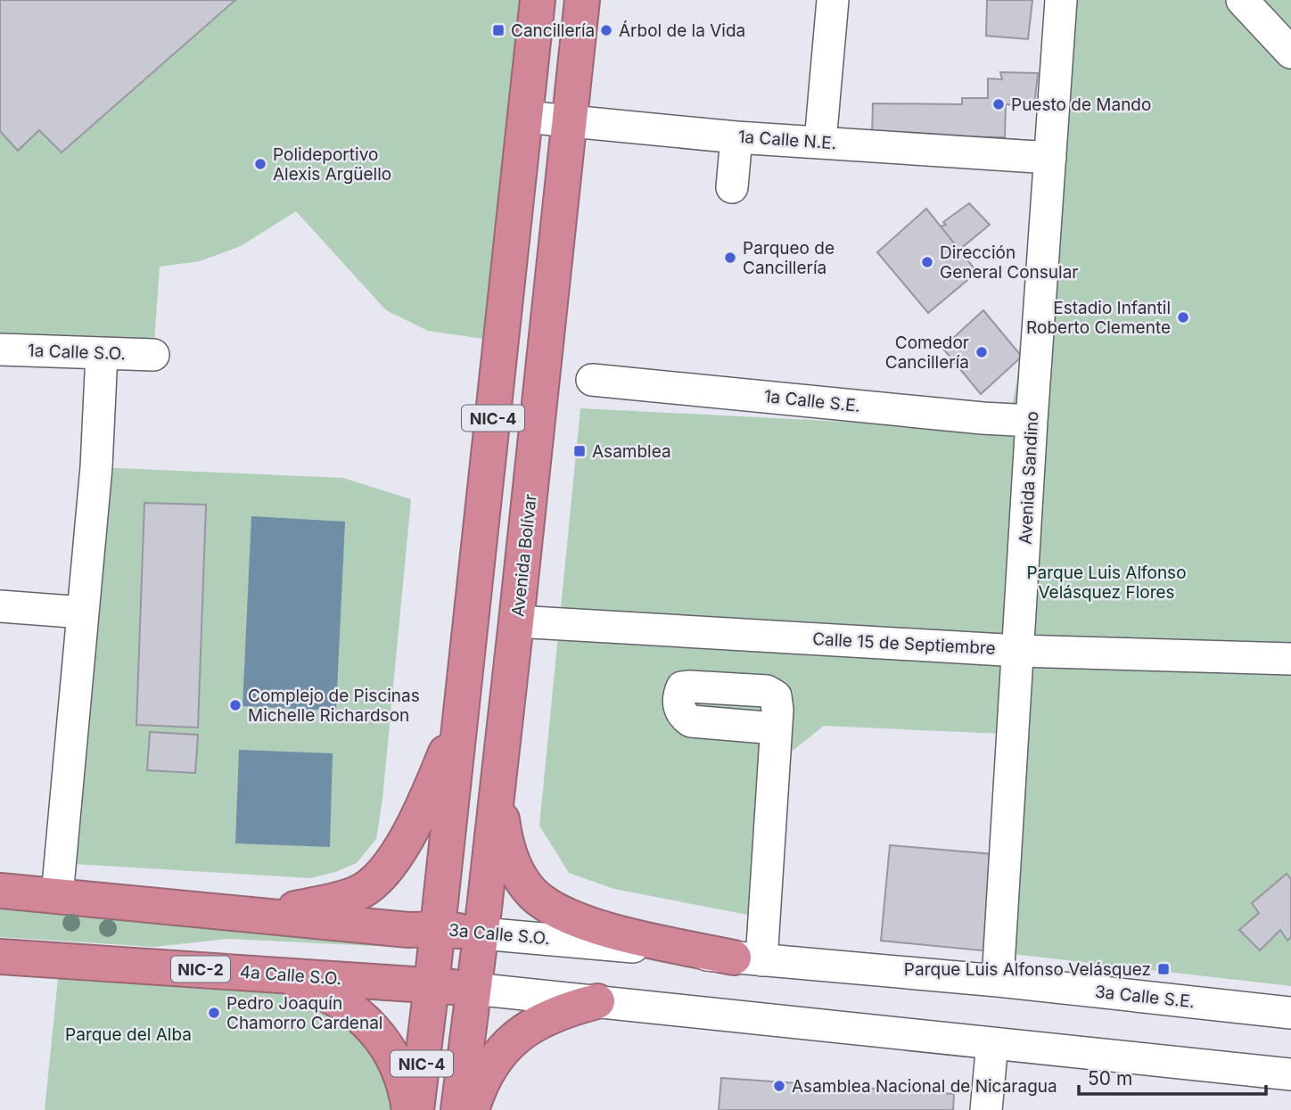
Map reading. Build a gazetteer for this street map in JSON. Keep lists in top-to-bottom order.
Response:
{
  "streets": {
    "highway": [
      "NIC-4",
      "Avenida Bolívar",
      "3a Calle S.O.",
      "NIC-2",
      "4a Calle S.O."
    ],
    "street": [
      "1a Calle N.E.",
      "1a Calle S.O.",
      "1a Calle S.E.",
      "Avenida Sandino",
      "Calle 15 de Septiembre",
      "3a Calle S.E."
    ]
  },
  "crossings": [
    ["1a Calle N.E.", "NIC-4"],
    ["1a Calle N.E.", "Avenida Sandino"],
    ["1a Calle N.E.", "Avenida Bolívar"],
    ["1a Calle S.E.", "Avenida Sandino"],
    ["NIC-4", "3a Calle S.O."],
    ["NIC-4", "NIC-2"],
    ["NIC-4", "4a Calle S.O."],
    ["Avenida Sandino", "Calle 15 de Septiembre"],
    ["Avenida Sandino", "3a Calle S.O."],
    ["Avenida Sandino", "3a Calle S.E."],
    ["Avenida Bolívar", "Calle 15 de Septiembre"],
    ["Avenida Bolívar", "3a Calle S.O."],
    ["Avenida Bolívar", "NIC-2"],
    ["3a Calle S.O.", "3a Calle S.E."],
    ["NIC-2", "4a Calle S.O."]
  ],
  "parks": ["Parque Luis Alfonso Velásquez Flores", "Parque del Alba"],
  "places": {
    "transit": ["Cancillería", "Asamblea", "Parque Luis Alfonso Velásquez"],
    "other": [
      "Árbol de la Vida",
      "Puesto de Mando",
      "Polideportivo Alexis Argüello",
      "Parqueo de Cancillería",
      "Dirección General Consular",
      "Estadio Infantil Roberto Clemente",
      "Comedor Cancillería",
      "Complejo de Piscinas Michelle Richardson",
      "Pedro Joaquín Chamorro Cardenal",
      "Asamblea Nacional de Nicaragua"
    ]
  },
  "scale_bar": "50 m"
}
